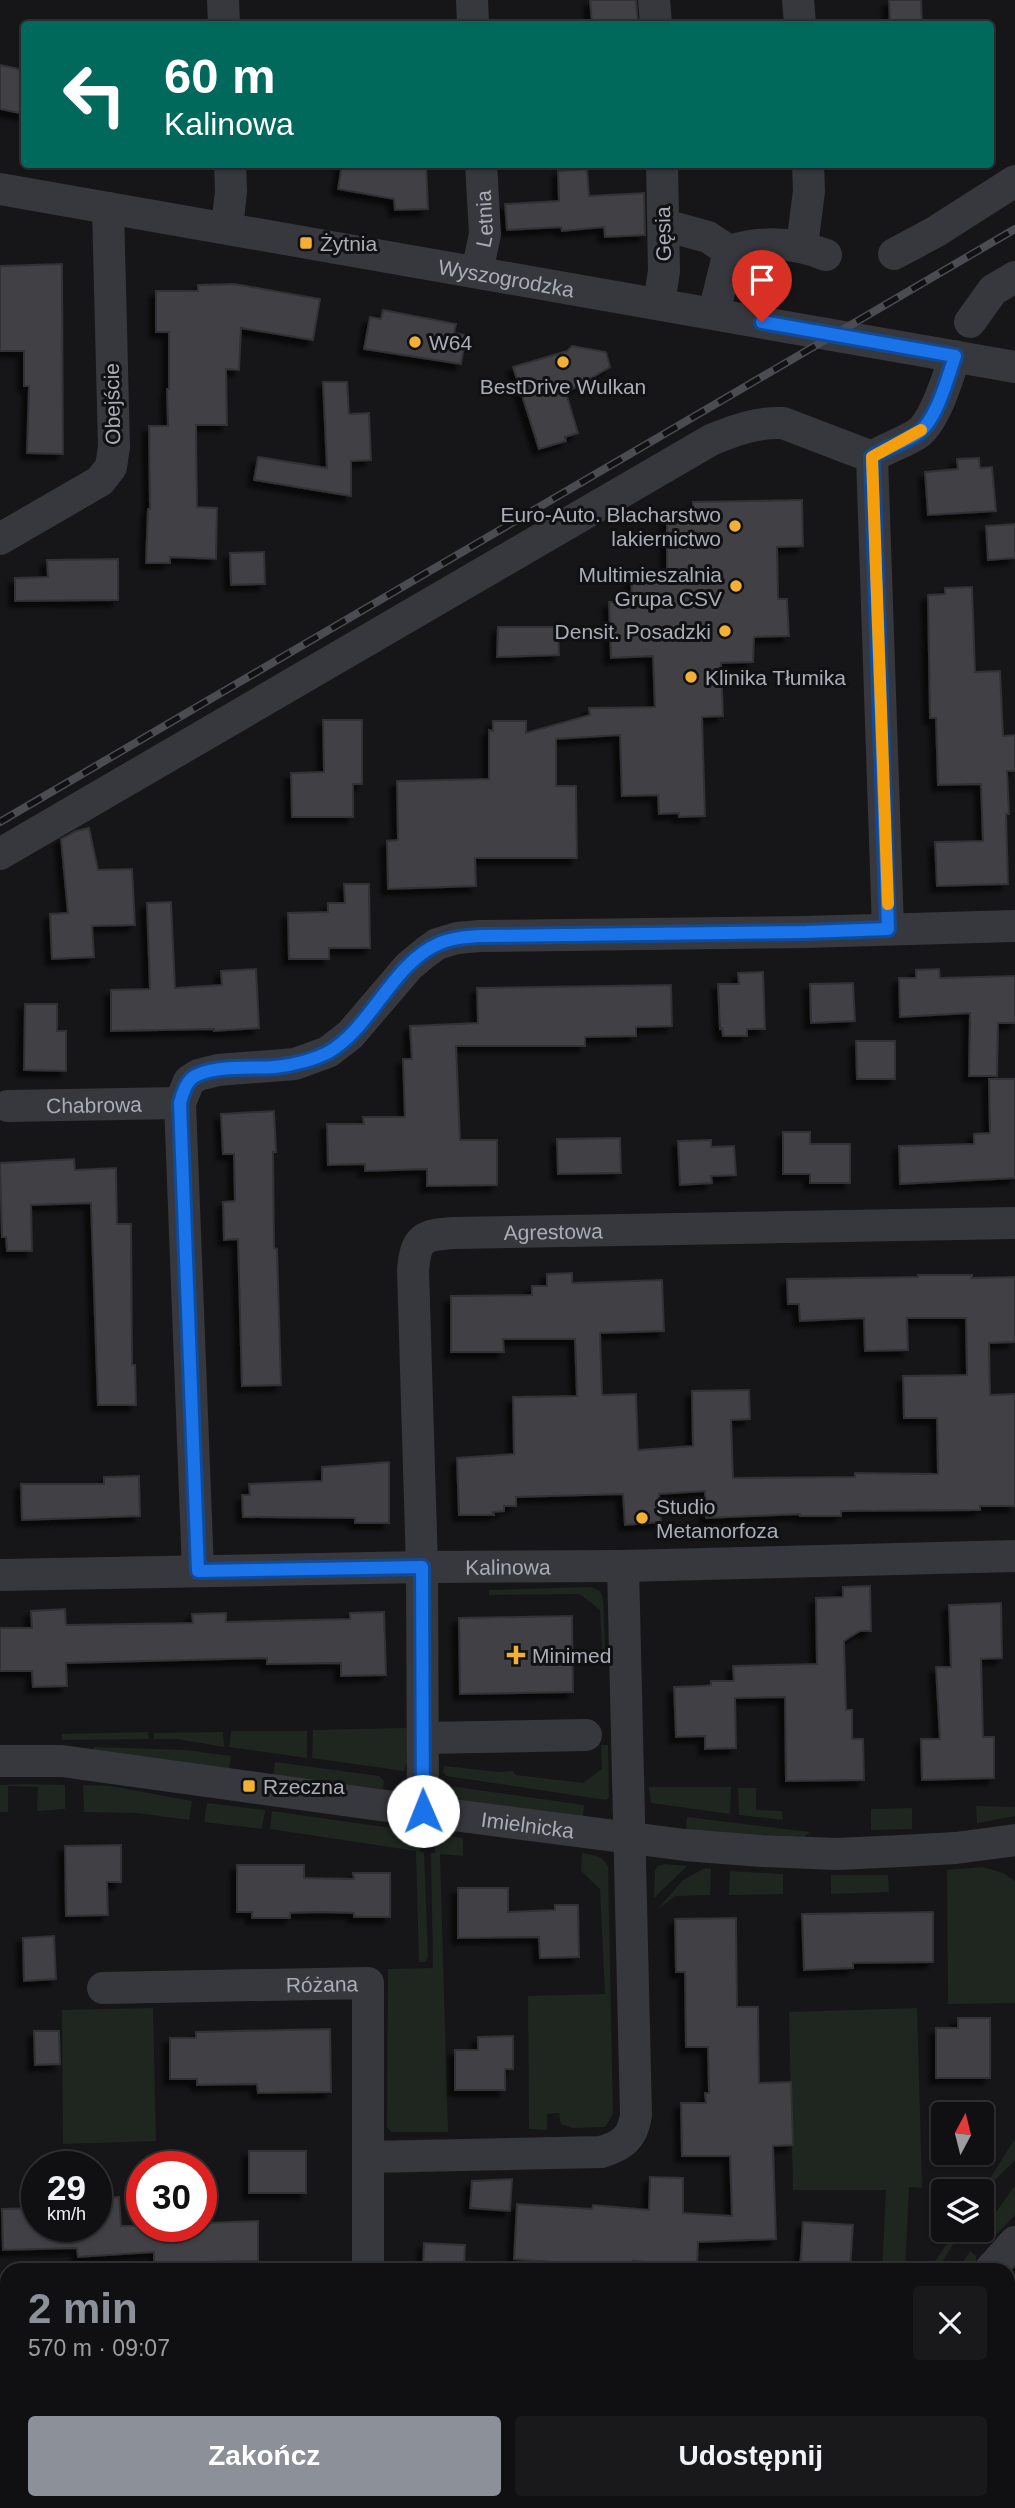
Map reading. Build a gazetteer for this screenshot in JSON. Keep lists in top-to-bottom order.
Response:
{
  "streets": {
    "street": [
      "Letnia",
      "Gęsia",
      "Wyszogrodzka",
      "Obejście",
      "Chabrowa",
      "Agrestowa",
      "Kalinowa",
      "Imielnicka",
      "Różana"
    ]
  },
  "crossings": [
    ["Letnia", "Wyszogrodzka"],
    ["Gęsia", "Wyszogrodzka"],
    ["Wyszogrodzka", "Obejście"],
    ["Agrestowa", "Kalinowa"],
    ["Agrestowa", "Imielnicka"]
  ],
  "places": {
    "transit": ["Żytnia", "Rzeczna"],
    "other": [
      "W64",
      "BestDrive Wulkan",
      "Euro-Auto. Blacharstwo lakiernictwo",
      "Multimieszalnia Grupa CSV",
      "Densit. Posadzki",
      "Klinika Tłumika",
      "Studio Metamorfoza"
    ],
    "health": ["Minimed"]
  },
  "north": "top",
  "page": {
    "turn": ["60 m", "Kalinowa"],
    "speed": "29 km/h",
    "limit": "30",
    "heading": ["2 min", "570 m · 09:07"],
    "buttons": ["Zakończ", "Udostępnij"]
  }
}
